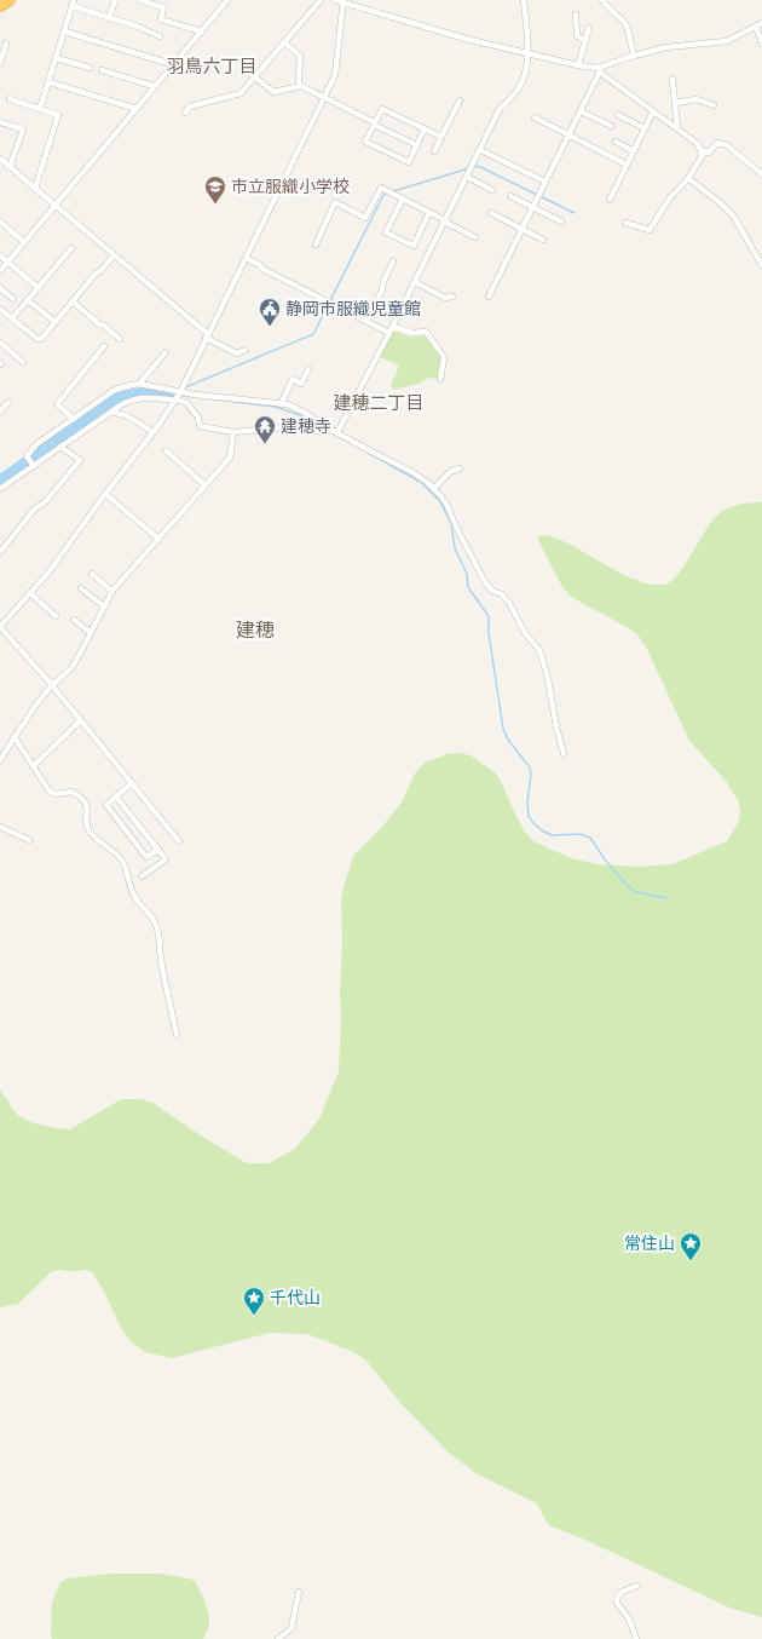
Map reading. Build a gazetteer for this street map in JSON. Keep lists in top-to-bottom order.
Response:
{
  "districts": ["羽鳥六丁目", "建穂二丁目", "建穂"],
  "places": {
    "school or university": ["市立服織小学校"],
    "public building": ["静岡市服織児童館"],
    "temple": ["建穂寺"],
    "place": ["常住山", "千代山"]
  }
}
